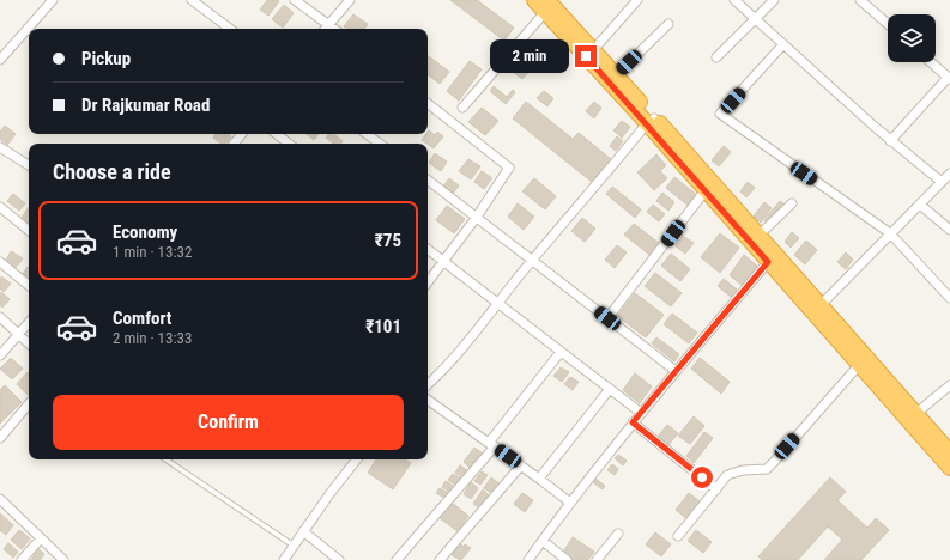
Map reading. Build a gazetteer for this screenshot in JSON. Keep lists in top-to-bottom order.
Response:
{
  "page": {
    "banner": ["Pickup", "Dr Rajkumar Road"],
    "bubble": "2 min",
    "heading": "Choose a ride",
    "list": [
      {
        "name": "Economy",
        "note": "1 min · 13:32",
        "value": "₹75"
      },
      {
        "name": "Comfort",
        "note": "2 min · 13:33",
        "value": "₹101"
      }
    ],
    "buttons": "Confirm"
  }
}
